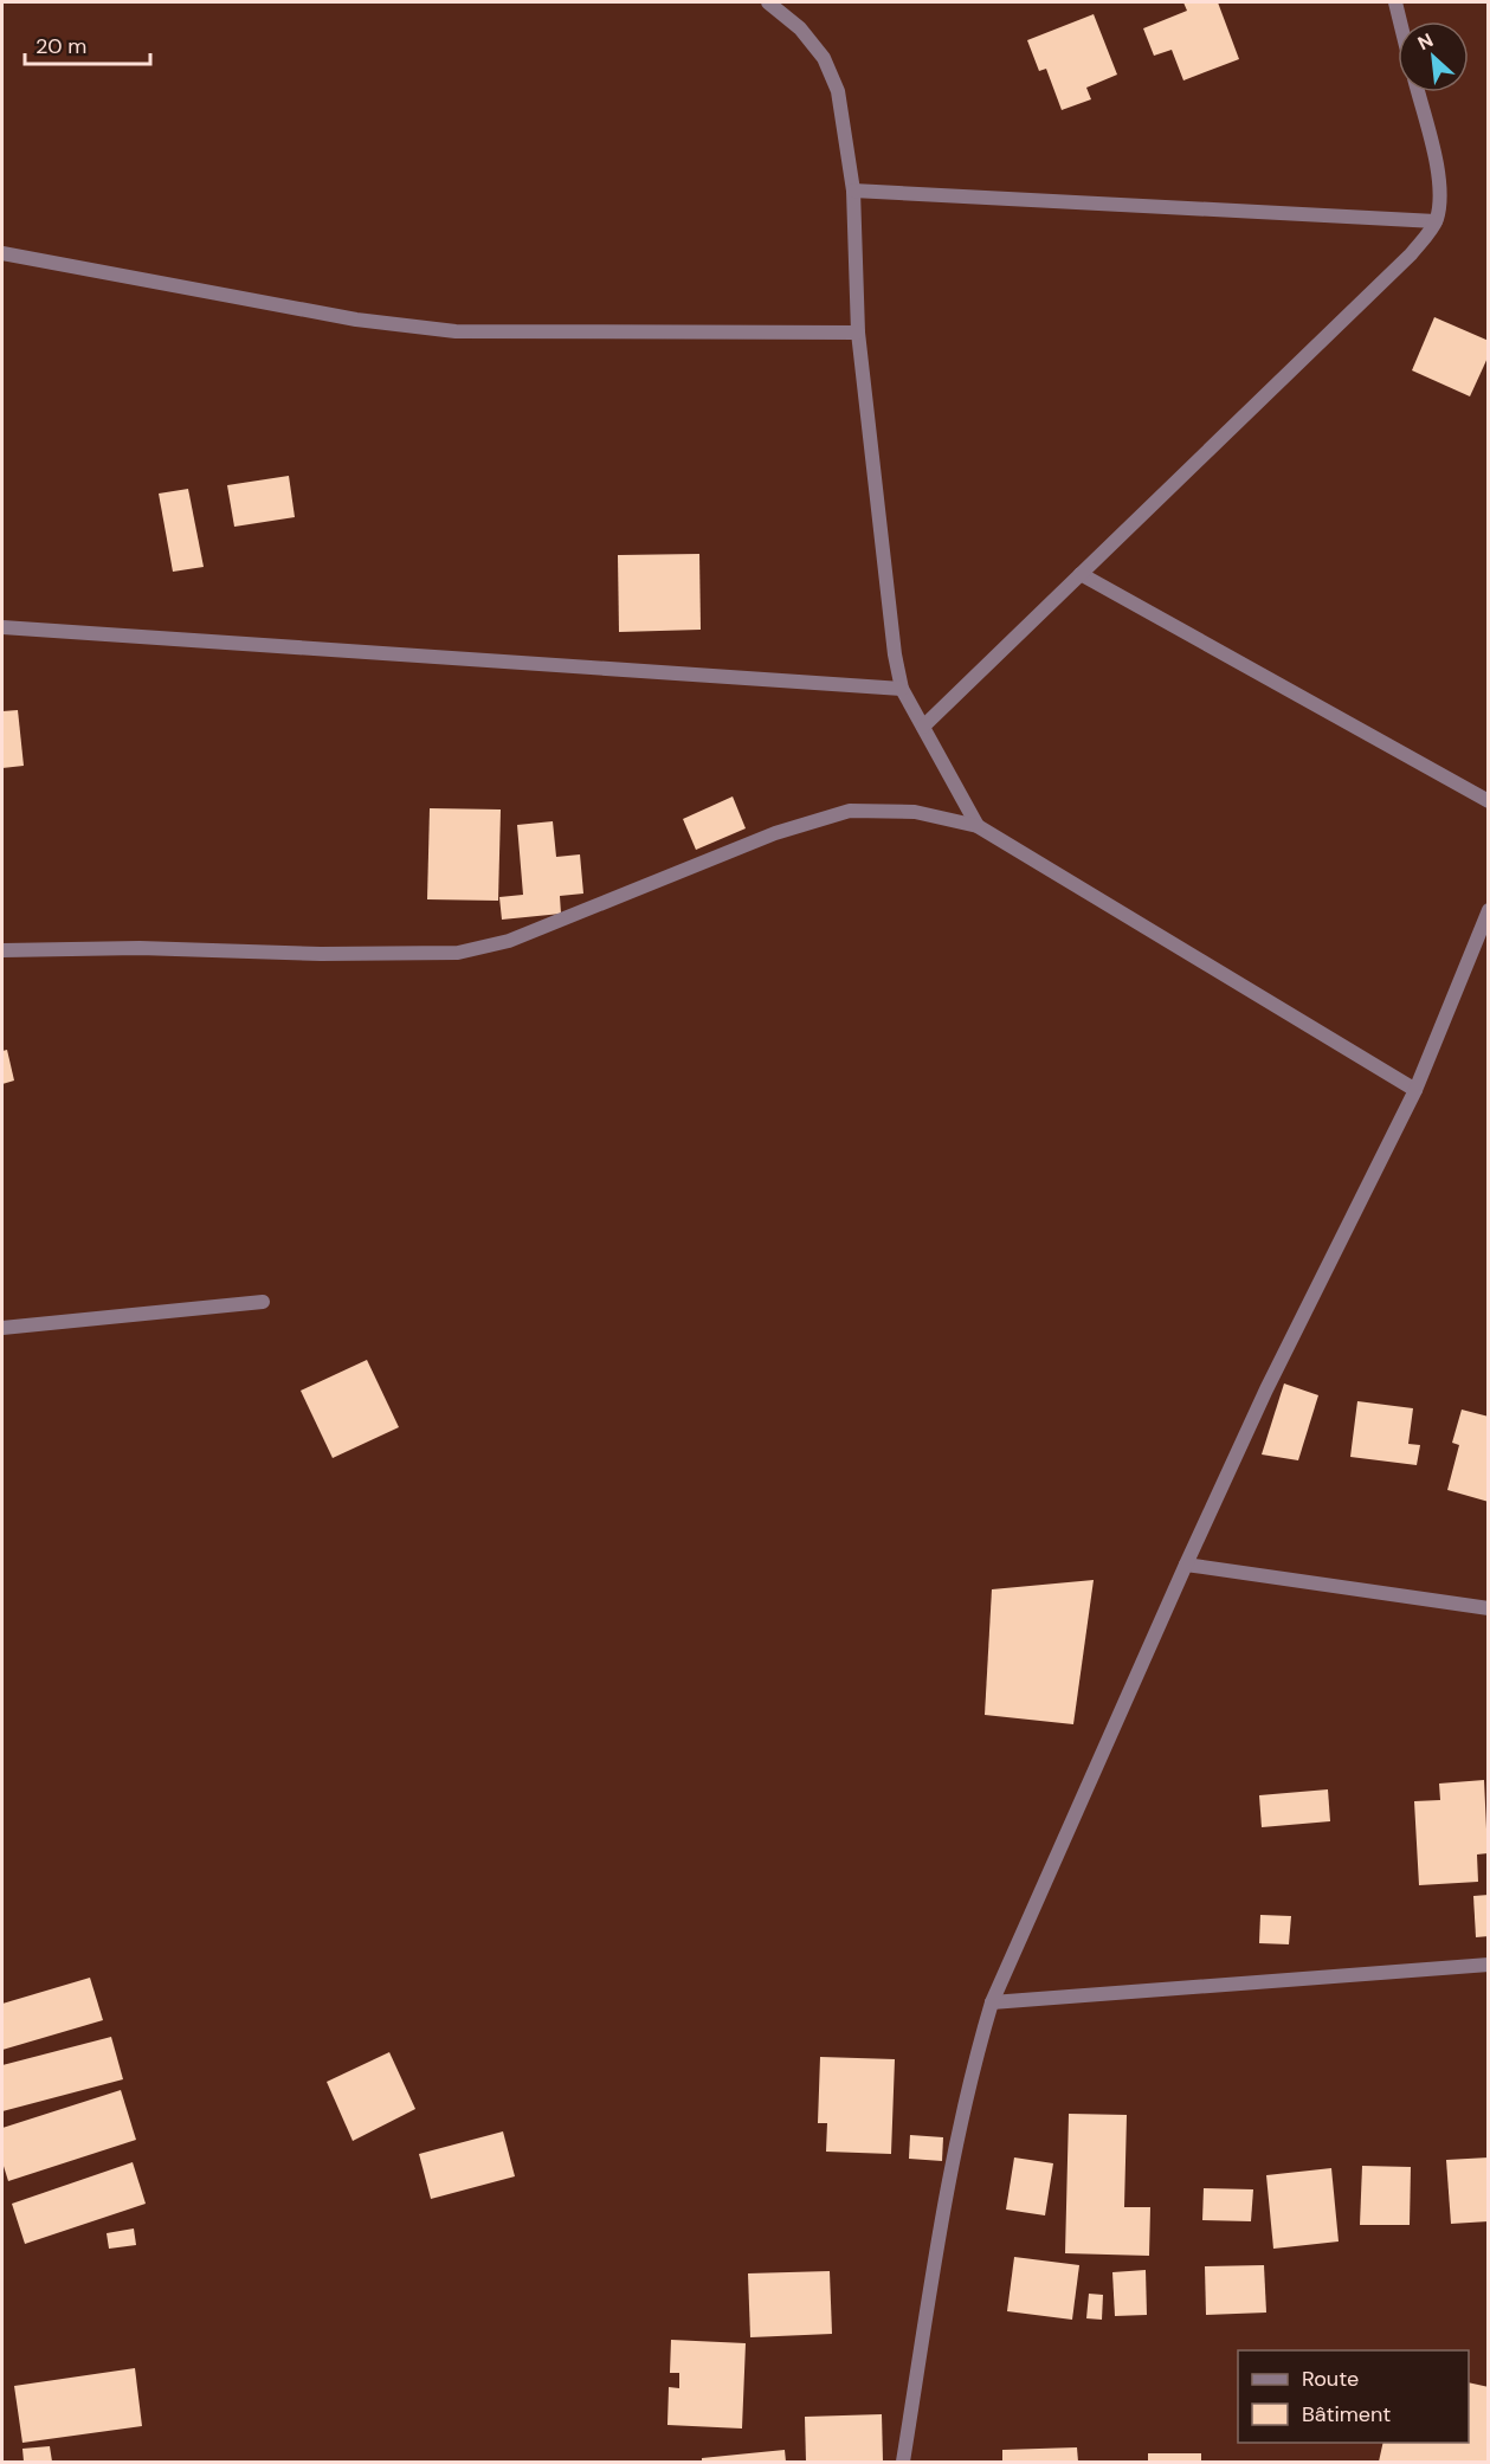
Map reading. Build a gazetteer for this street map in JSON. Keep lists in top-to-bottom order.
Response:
{
  "legend": ["Route", "Bâtiment"],
  "scale_bar": "20 m",
  "north": "top left"
}
